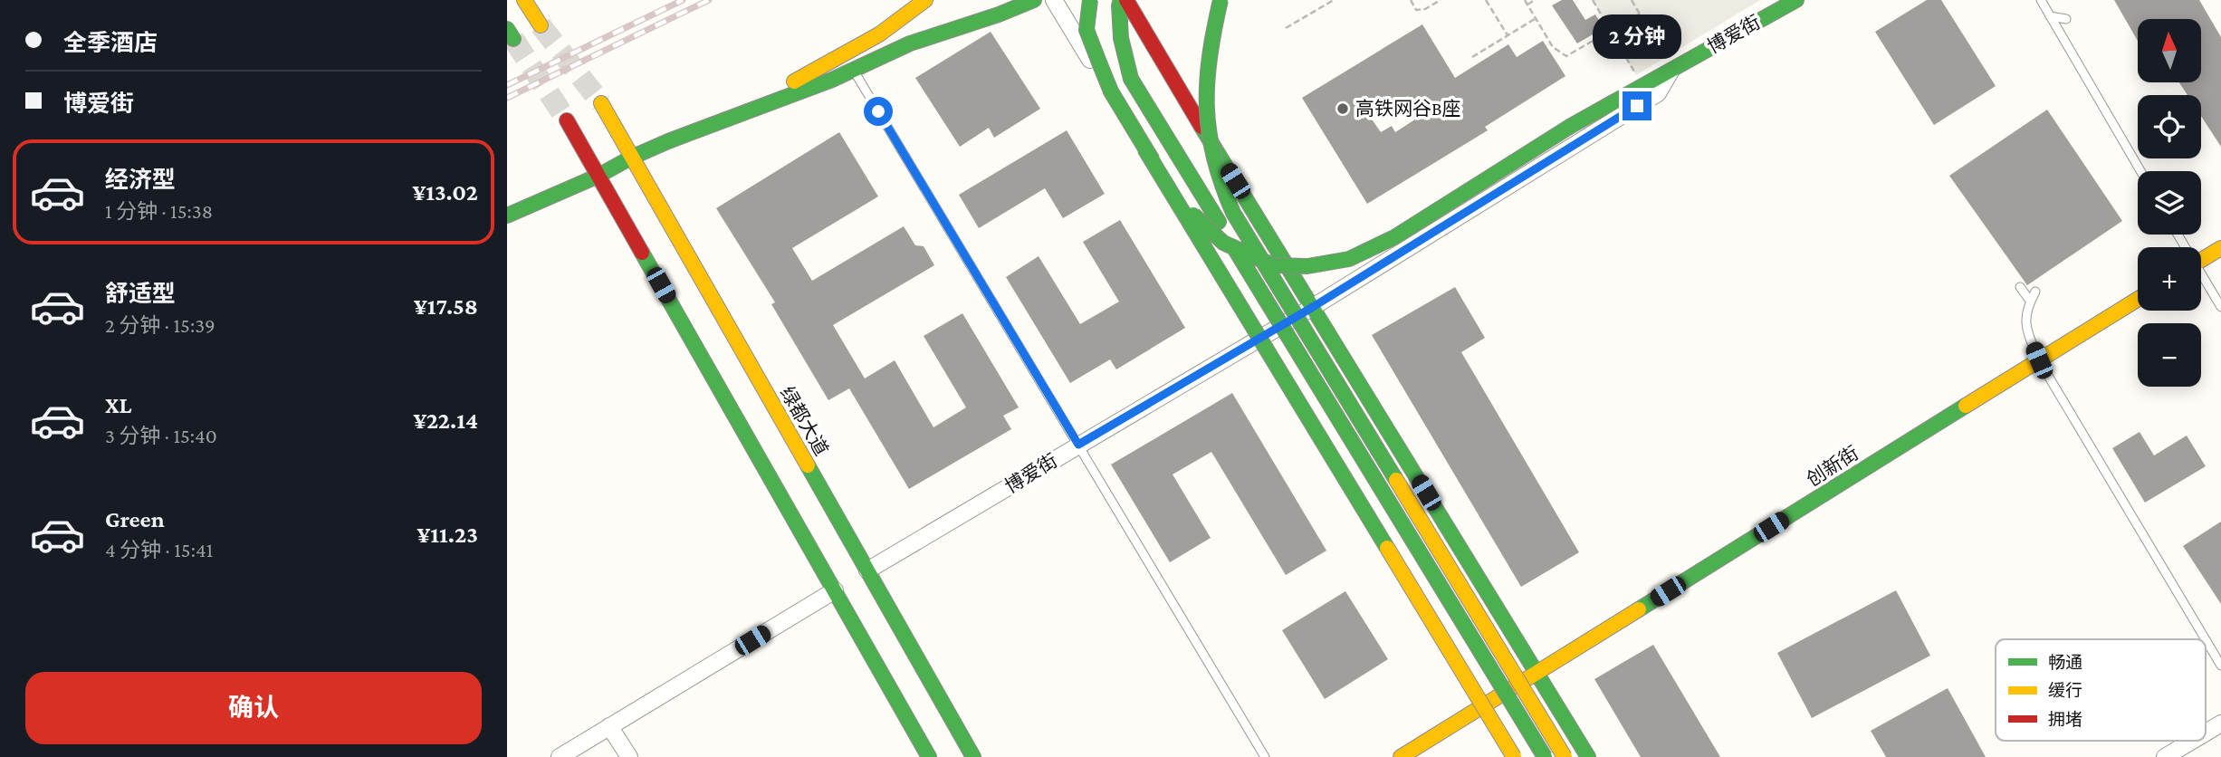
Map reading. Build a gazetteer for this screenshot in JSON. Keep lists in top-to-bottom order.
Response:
{
  "streets": {
    "main road": ["博爱街", "绿都大道", "创新街"]
  },
  "crossings": [
    ["博爱街", "绿都大道"]
  ],
  "places": ["高铁网谷B座"],
  "legend": ["畅通", "缓行", "拥堵"],
  "north": "top",
  "page": {
    "banner": ["全季酒店", "博爱街"],
    "bubble": "2 分钟",
    "map_buttons": ["+", "−"],
    "list": [
      {
        "name": "经济型",
        "note": "1 分钟 · 15:38",
        "value": "¥13.02"
      },
      {
        "name": "舒适型",
        "note": "2 分钟 · 15:39",
        "value": "¥17.58"
      },
      {
        "name": "XL",
        "note": "3 分钟 · 15:40",
        "value": "¥22.14"
      },
      {
        "name": "Green",
        "note": "4 分钟 · 15:41",
        "value": "¥11.23"
      }
    ],
    "buttons": "确认"
  }
}
